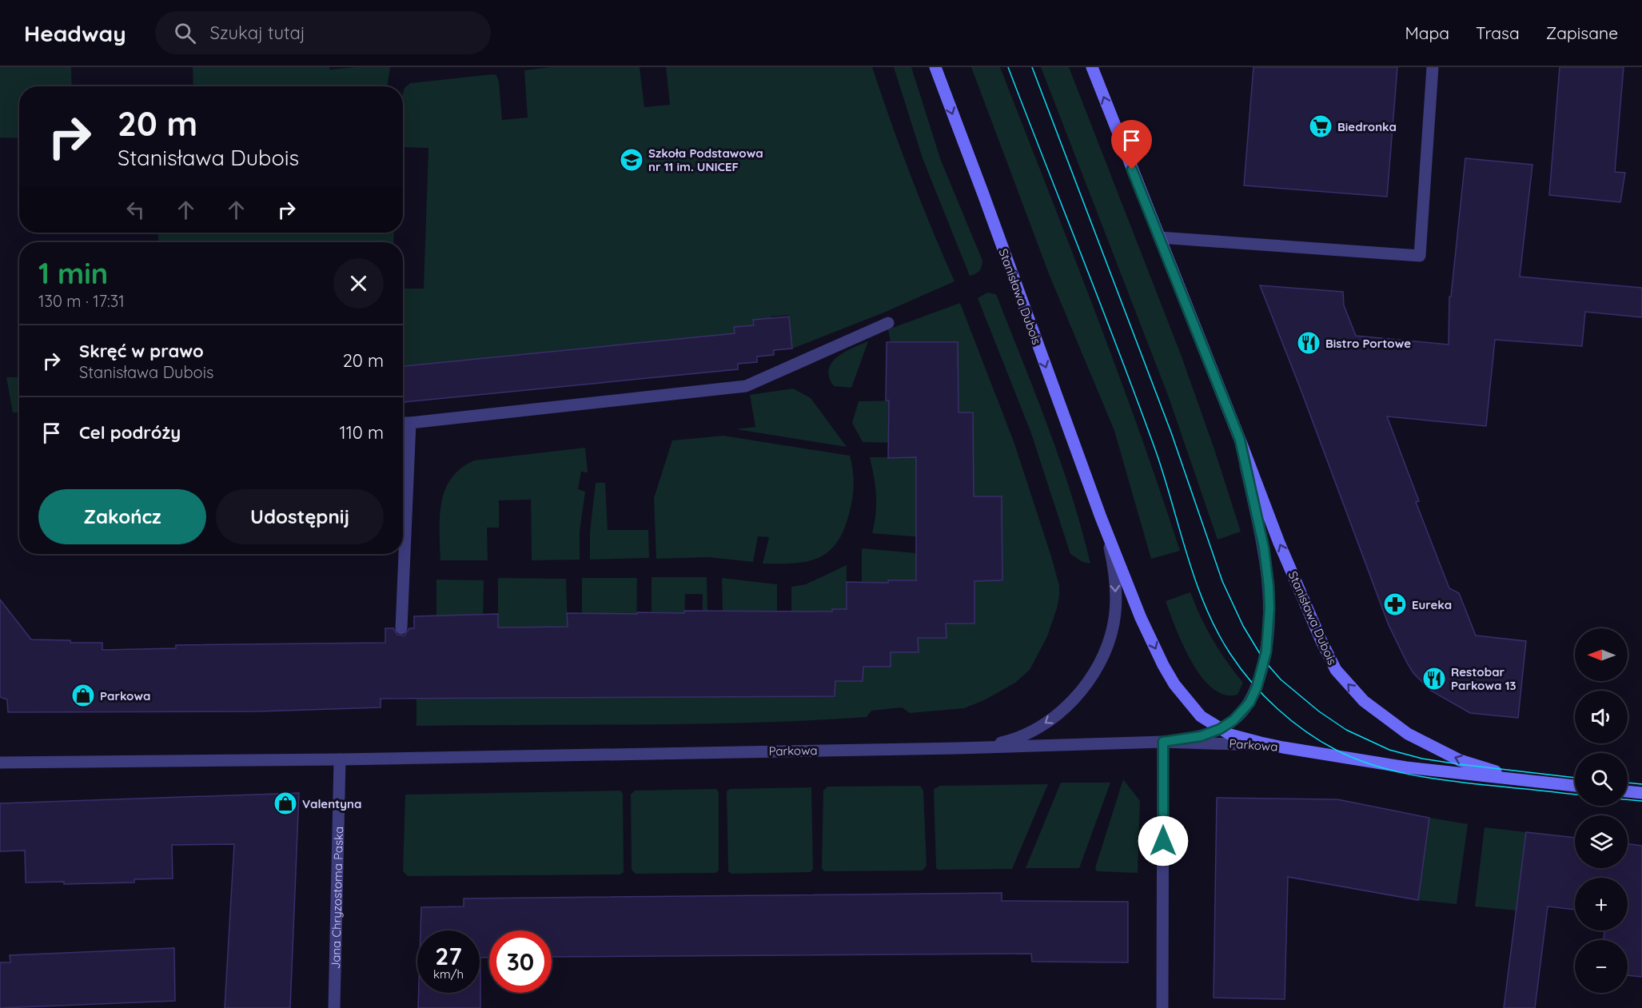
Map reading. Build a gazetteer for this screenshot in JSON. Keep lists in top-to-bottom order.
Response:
{
  "streets": {
    "street": ["Stanisława Dubois", "Parkowa", "Jana Chryzostoma Paska"]
  },
  "crossings": [
    ["Stanisława Dubois", "Parkowa"],
    ["Parkowa", "Jana Chryzostoma Paska"]
  ],
  "places": {
    "supermarket": ["Biedronka"],
    "school or university": ["Szkoła Podstawowa nr 11 im. UNICEF"],
    "restaurant": ["Bistro Portowe", "Restobar Parkowa 13"],
    "pharmacy": ["Eureka"],
    "shop": ["Parkowa", "Valentyna"]
  },
  "north": "left",
  "page": {
    "header": "Headway",
    "search": "Szukaj tutaj",
    "nav": ["Mapa", "Trasa", "Zapisane"],
    "turn": ["20 m", "Stanisława Dubois"],
    "heading": ["1 min", "130 m · 17:31"],
    "list": [
      {
        "name": "Skręć w prawo",
        "note": "Stanisława Dubois",
        "value": "20 m"
      },
      {
        "name": "Cel podróży",
        "value": "110 m"
      }
    ],
    "buttons": ["Zakończ", "Udostępnij"],
    "map_buttons": ["+", "−"],
    "speed": "27 km/h",
    "limit": "30"
  }
}
